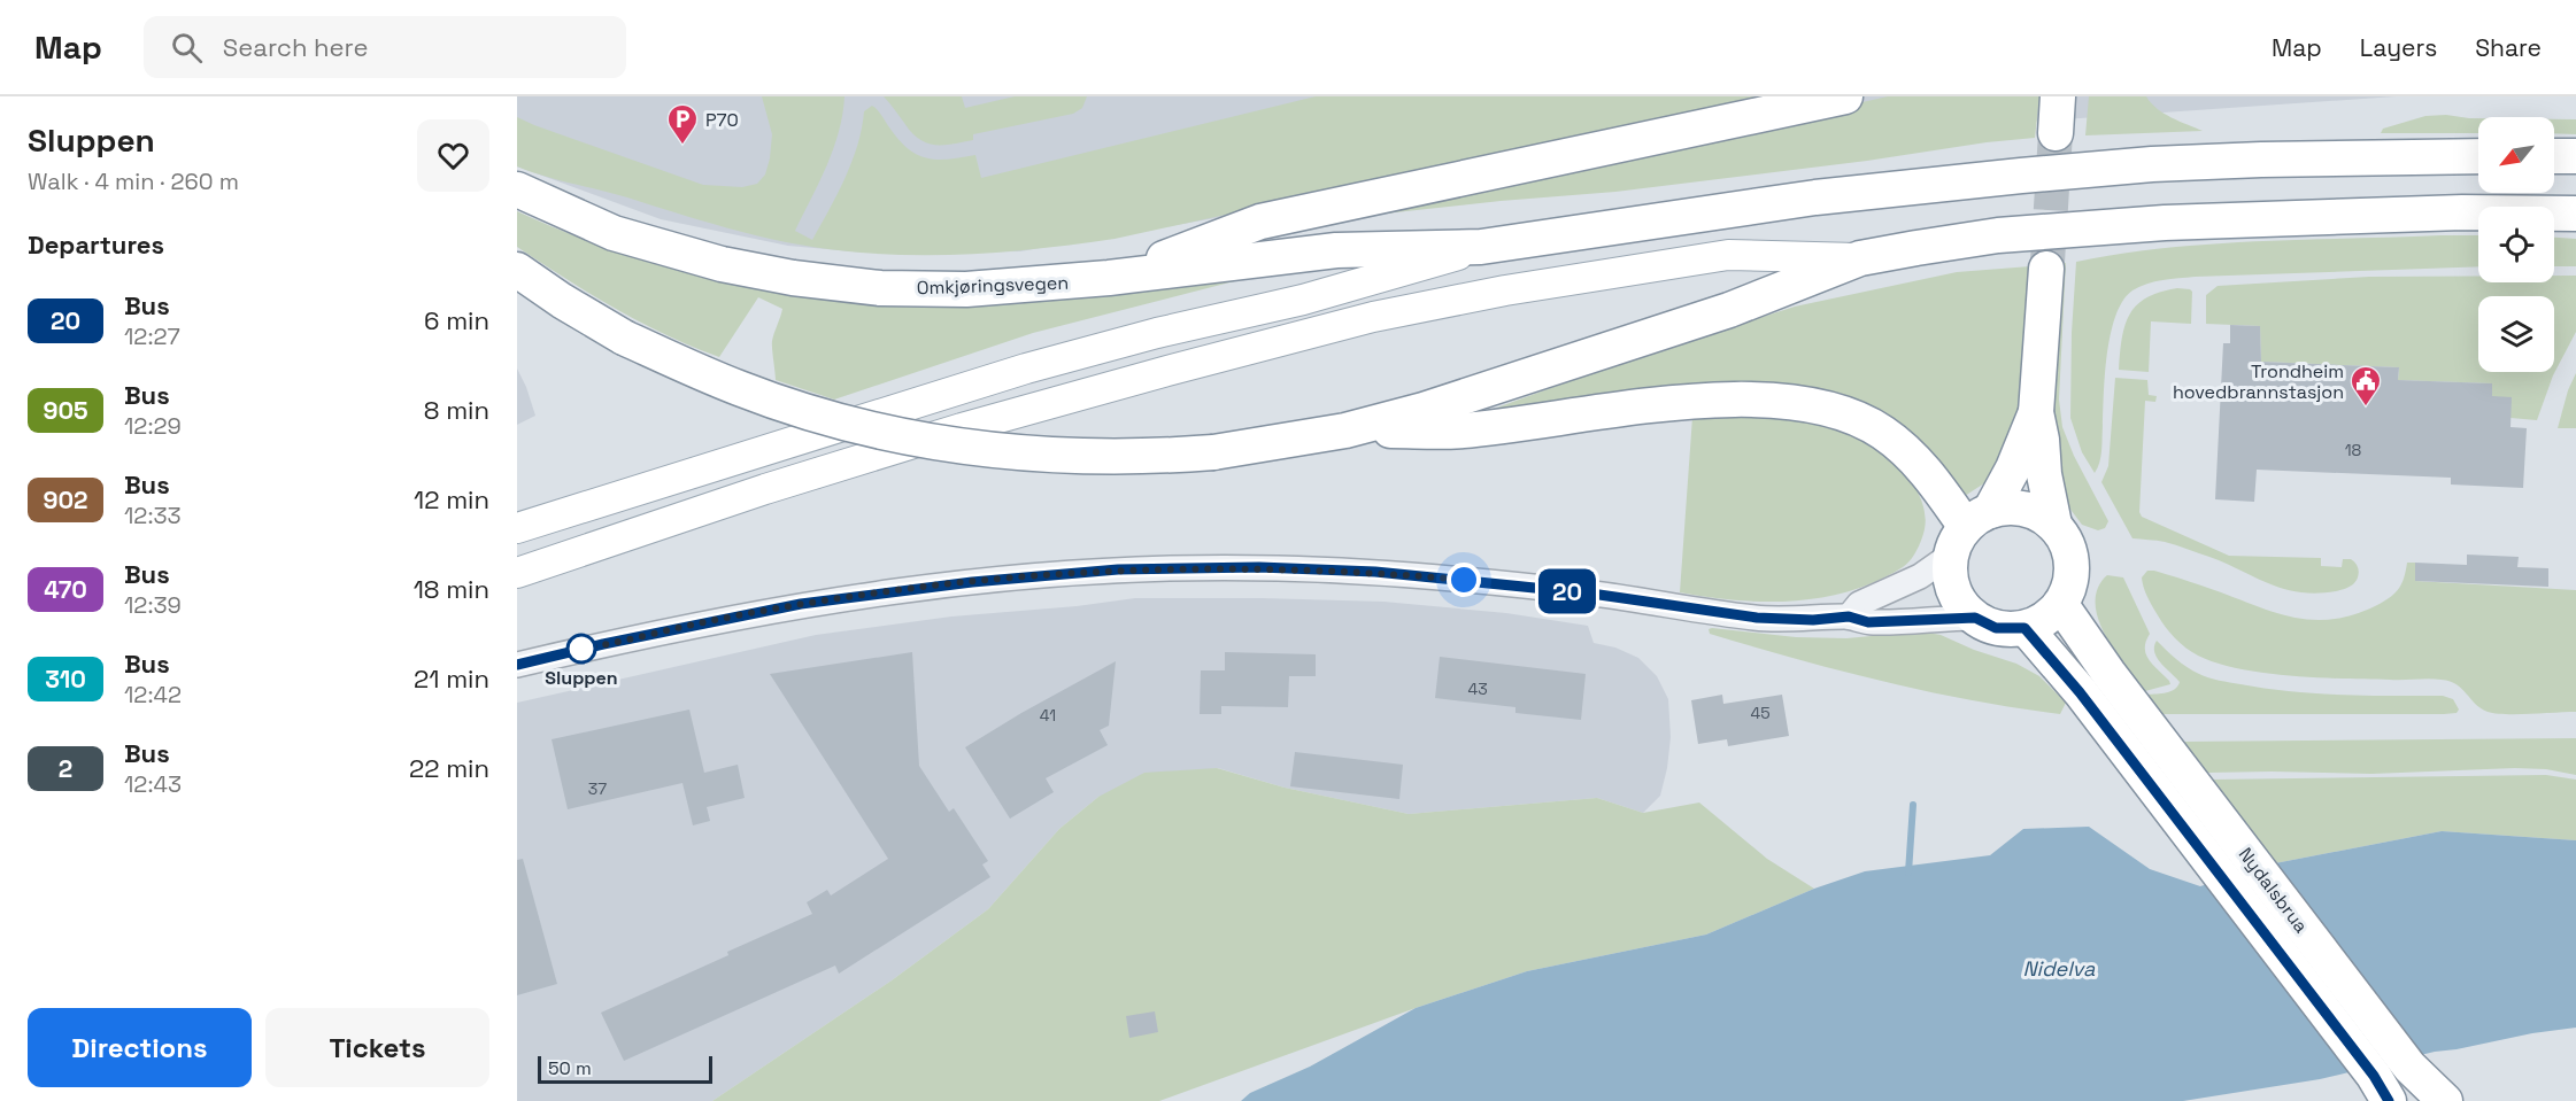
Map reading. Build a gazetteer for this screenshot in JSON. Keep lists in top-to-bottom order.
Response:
{
  "streets": {
    "highway": ["Omkjøringsvegen", "Nydalsbrua"]
  },
  "water": ["Nidelva"],
  "places": {
    "parking": ["P70"],
    "public building": ["Trondheim hovedbrannstasjon"],
    "other": ["Sluppen"]
  },
  "lines": ["bus line 20"],
  "house_numbers": [
    "18",
    "43",
    "45",
    "41",
    "37"
  ],
  "scale_bar": "50 m",
  "north": "bottom left",
  "page": {
    "header": "Map",
    "search": "Search here",
    "nav": ["Map", "Layers", "Share"],
    "heading": [
      ["Sluppen", "Walk · 4 min · 260 m"],
      "Departures"
    ],
    "on_map": "20",
    "list": [
      {
        "mark": "20",
        "name": "Bus",
        "note": "12:27",
        "value": "6 min"
      },
      {
        "mark": "905",
        "name": "Bus",
        "note": "12:29",
        "value": "8 min"
      },
      {
        "mark": "902",
        "name": "Bus",
        "note": "12:33",
        "value": "12 min"
      },
      {
        "mark": "470",
        "name": "Bus",
        "note": "12:39",
        "value": "18 min"
      },
      {
        "mark": "310",
        "name": "Bus",
        "note": "12:42",
        "value": "21 min"
      },
      {
        "mark": "2",
        "name": "Bus",
        "note": "12:43",
        "value": "22 min"
      }
    ],
    "buttons": ["Directions", "Tickets"],
    "scale": "50 m"
  }
}
